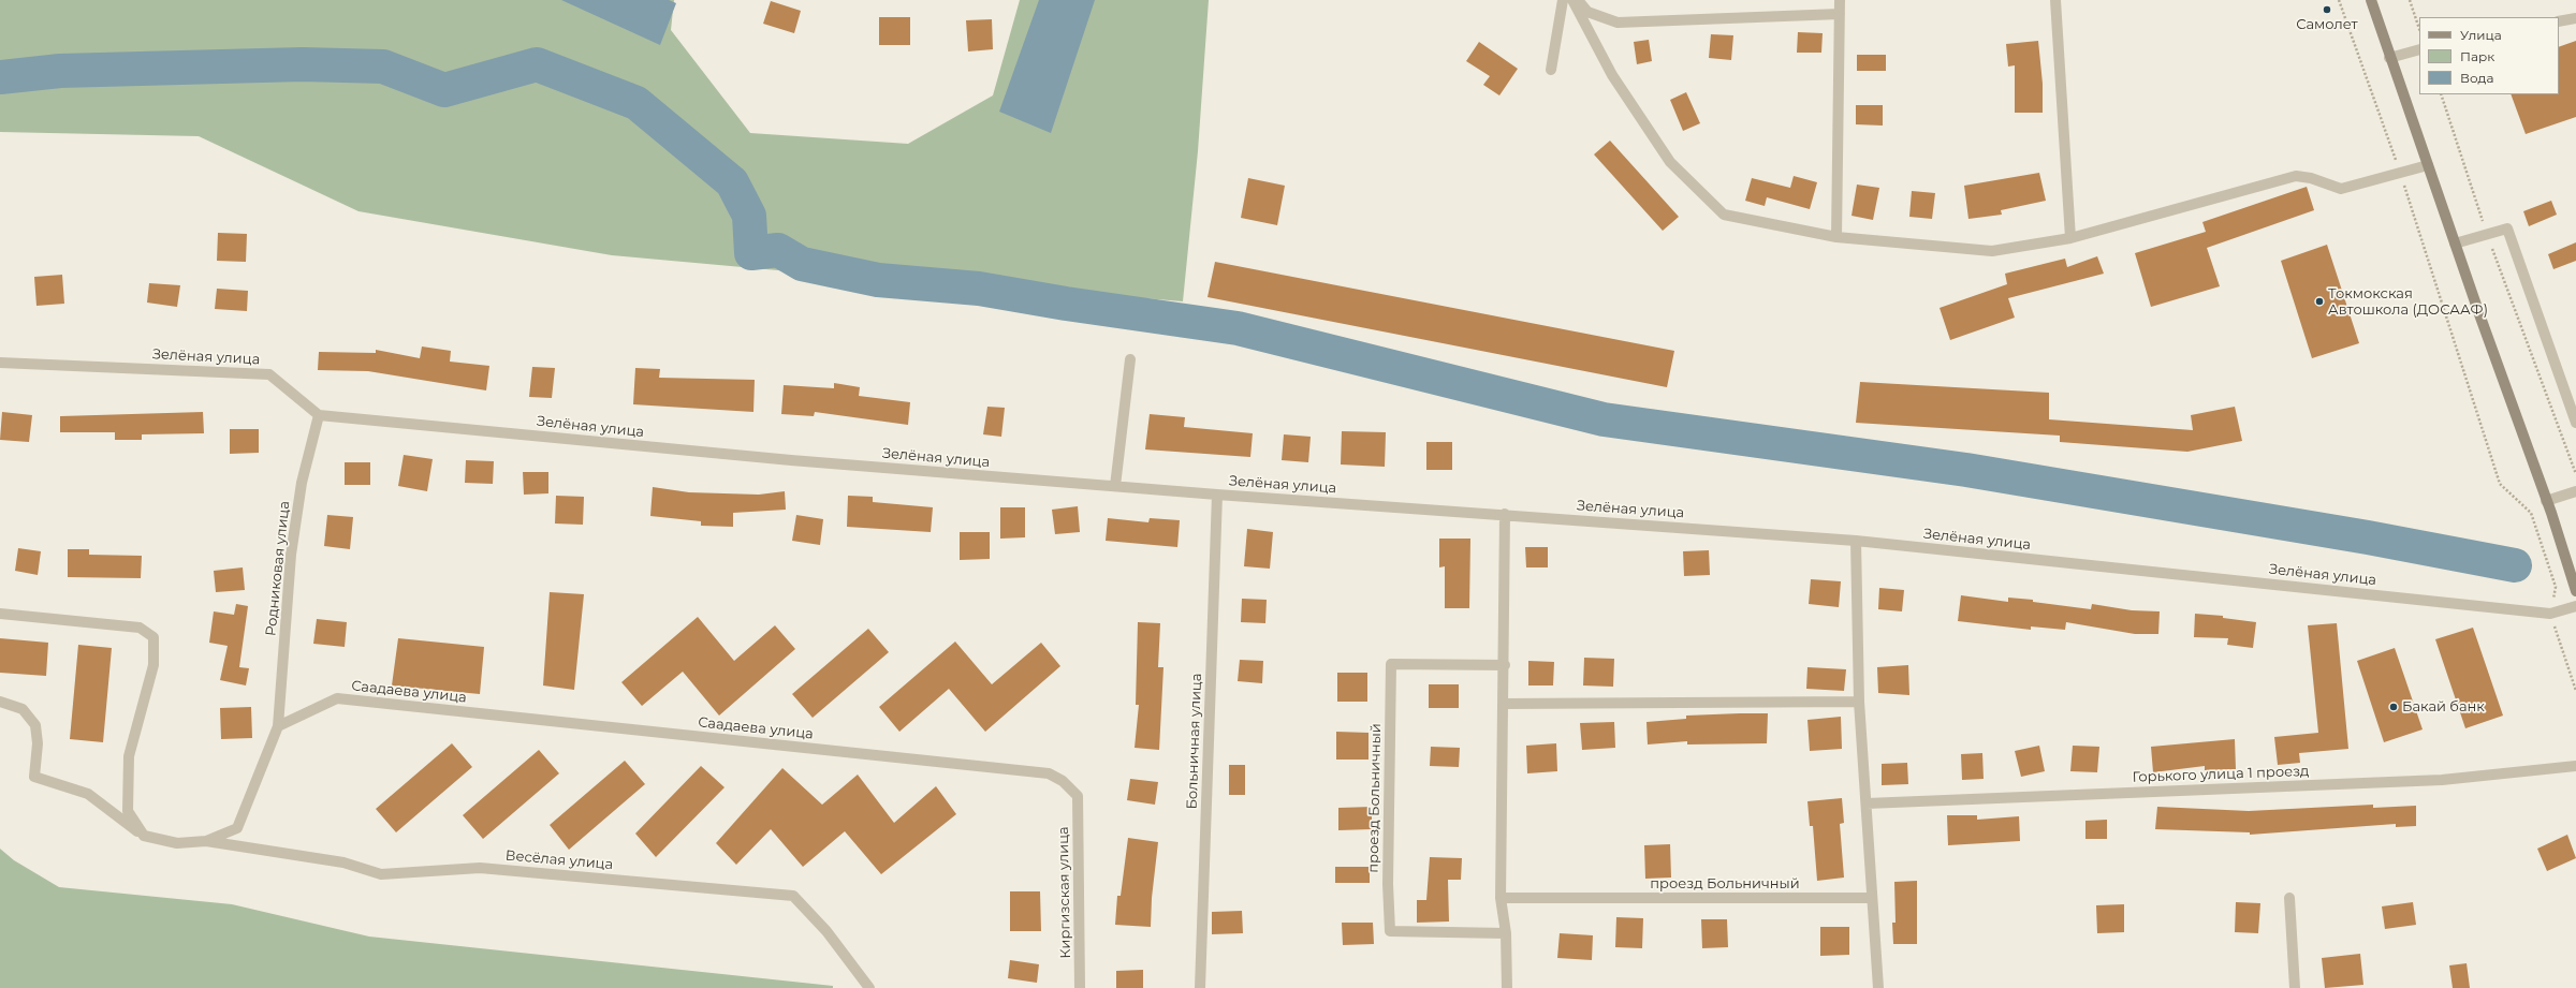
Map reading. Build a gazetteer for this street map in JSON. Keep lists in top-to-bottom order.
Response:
{
  "streets": {
    "street": [
      "Зелёная улица",
      "Родниковая улица",
      "Саадаева улица",
      "Больничная улица",
      "Горького улица 1 проезд",
      "проезд Больничный",
      "Весёлая улица",
      "Киргизская улица"
    ]
  },
  "crossings": [
    ["Зелёная улица", "Родниковая улица"],
    ["Зелёная улица", "Больничная улица"],
    ["Родниковая улица", "Саадаева улица"],
    ["Саадаева улица", "Киргизская улица"]
  ],
  "places": ["Самолет", "Токмокская Автошкола (ДОСААФ)", "Бакай банк"],
  "legend": ["Улица", "Парк", "Вода"]
}
